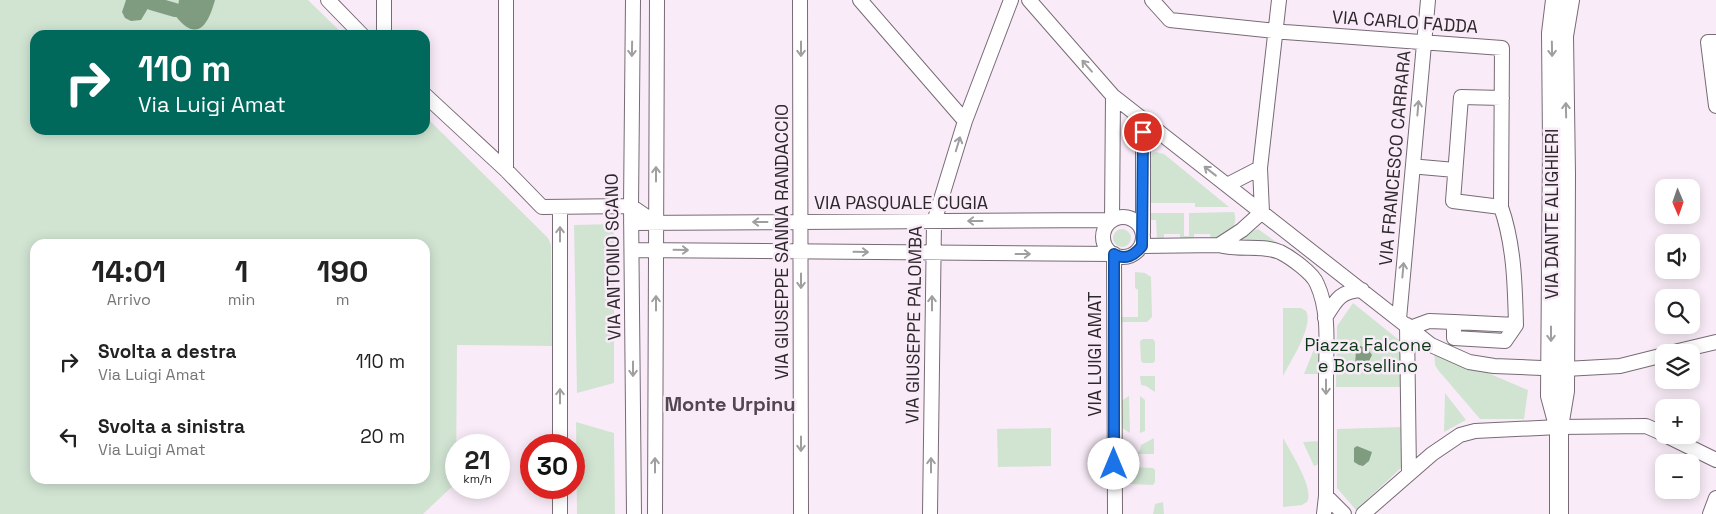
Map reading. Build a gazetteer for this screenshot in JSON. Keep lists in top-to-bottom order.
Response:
{
  "streets": {
    "main road": ["VIA DANTE ALIGHIERI"],
    "street": [
      "VIA CARLO FADDA",
      "VIA FRANCESCO CARRARA",
      "VIA PASQUALE CUGIA",
      "VIA GIUSEPPE SANNA RANDACCIO",
      "VIA ANTONIO SCANO",
      "VIA GIUSEPPE PALOMBA",
      "VIA LUIGI AMAT"
    ]
  },
  "crossings": [
    ["VIA CARLO FADDA", "VIA FRANCESCO CARRARA"],
    ["VIA PASQUALE CUGIA", "VIA GIUSEPPE SANNA RANDACCIO"],
    ["VIA PASQUALE CUGIA", "VIA ANTONIO SCANO"],
    ["VIA PASQUALE CUGIA", "VIA GIUSEPPE PALOMBA"],
    ["VIA PASQUALE CUGIA", "VIA LUIGI AMAT"]
  ],
  "one_way": ["VIA GIUSEPPE SANNA RANDACCIO", "VIA GIUSEPPE PALOMBA"],
  "districts": ["Monte Urpinu"],
  "parks": ["Piazza Falcone e Borsellino"],
  "north": "bottom",
  "page": {
    "turn": ["110 m", "Via Luigi Amat"],
    "map_buttons": ["+", "−"],
    "eta": [
      "14:01",
      "Arrivo",
      "1",
      "min",
      "190",
      "m"
    ],
    "list": [
      {
        "name": "Svolta a destra",
        "note": "Via Luigi Amat",
        "value": "110 m"
      },
      {
        "name": "Svolta a sinistra",
        "note": "Via Luigi Amat",
        "value": "20 m"
      }
    ],
    "speed": "21 km/h",
    "limit": "30"
  }
}
